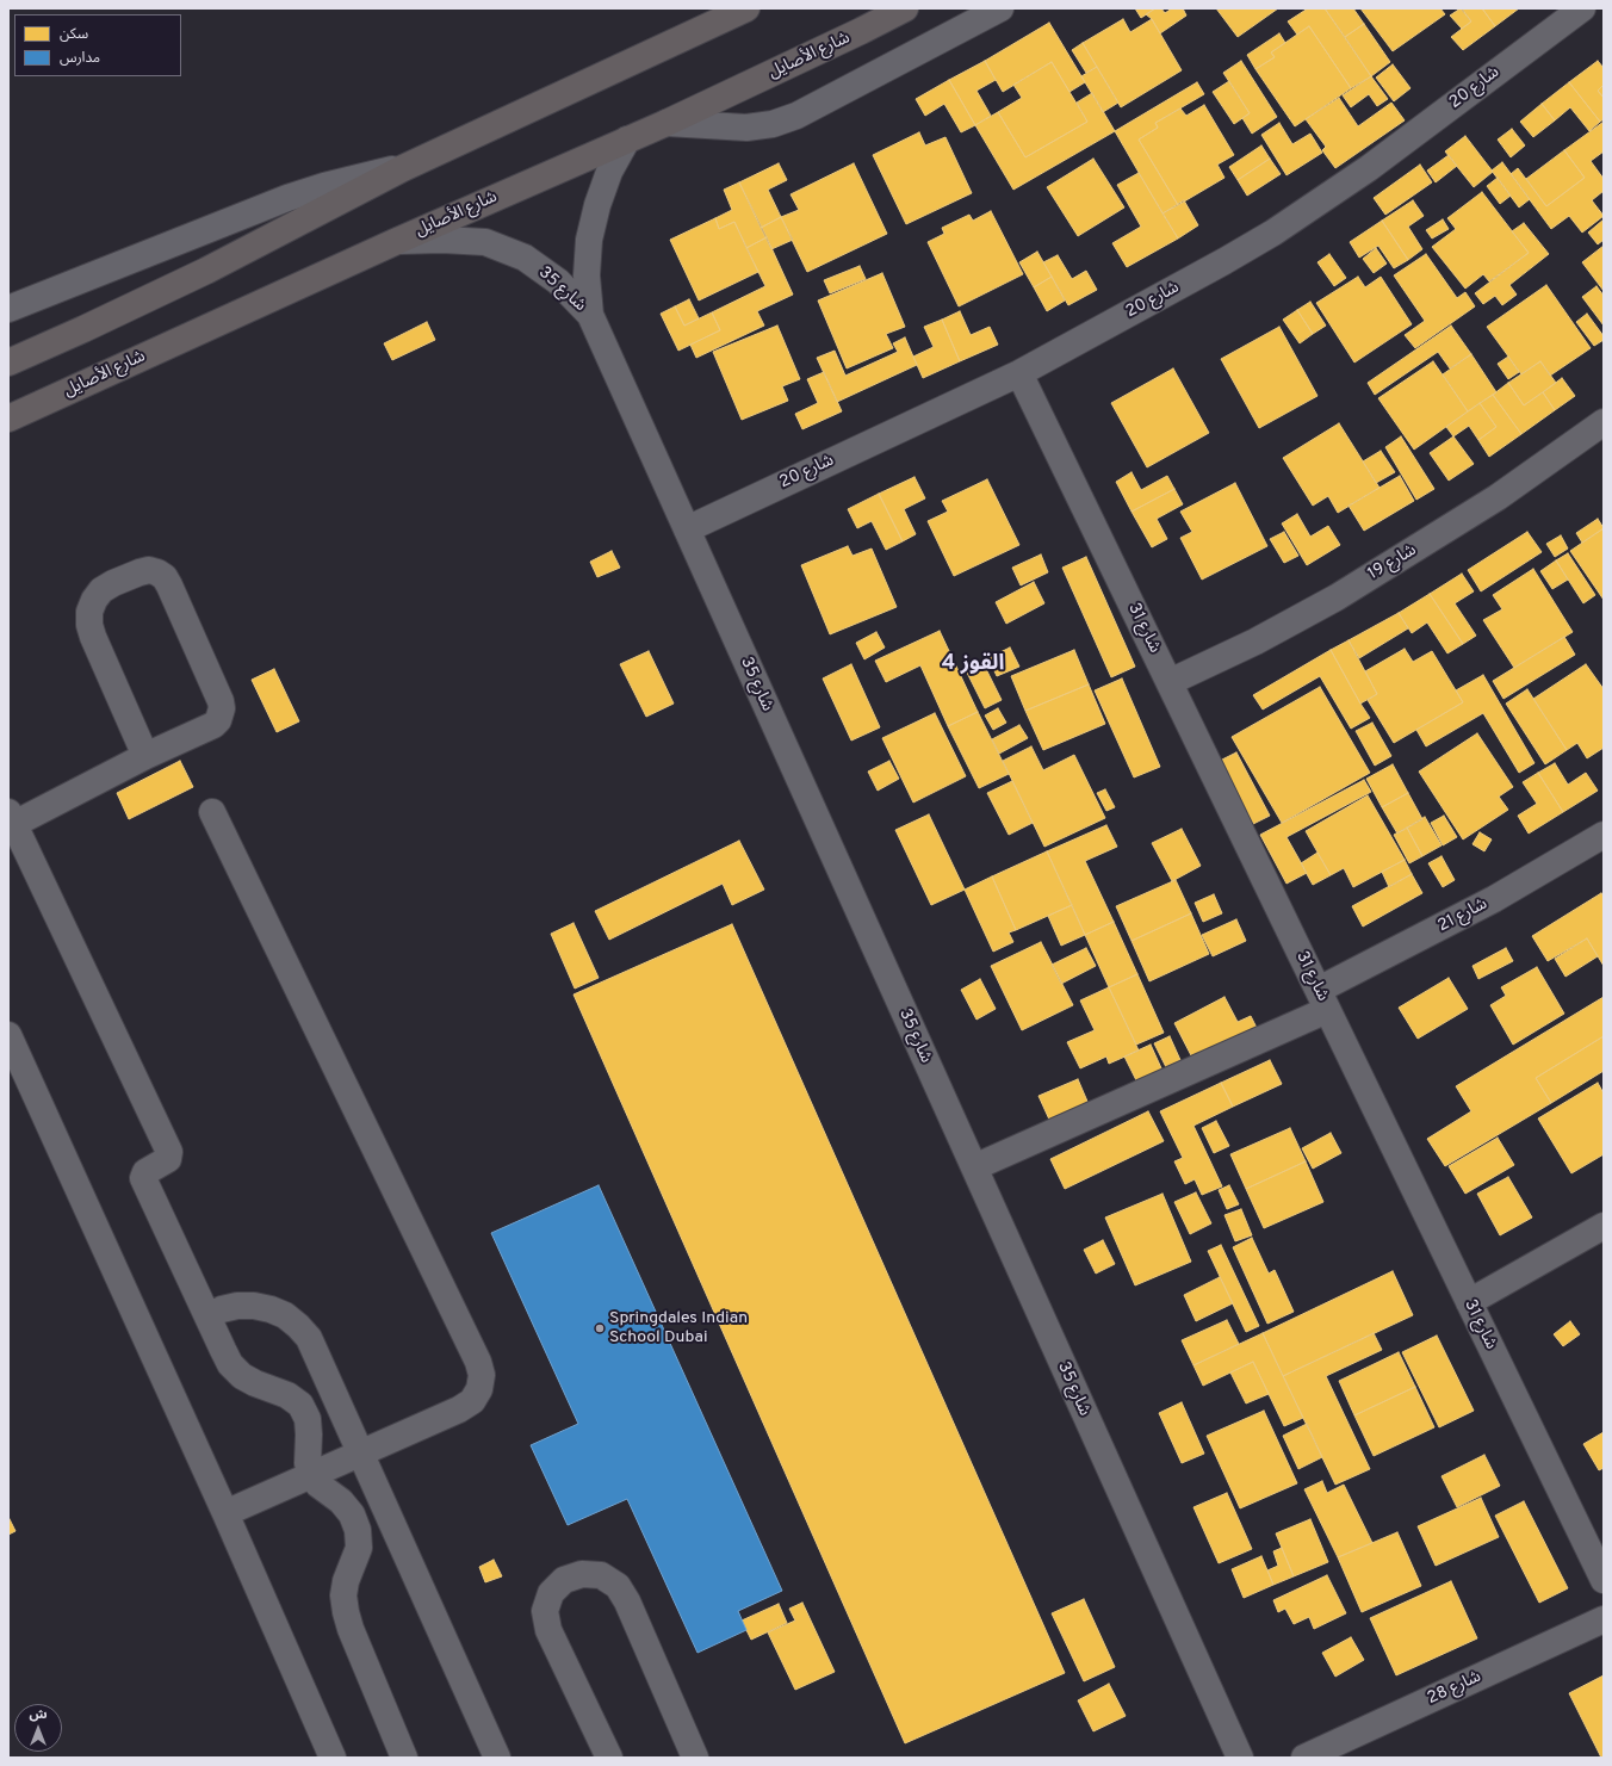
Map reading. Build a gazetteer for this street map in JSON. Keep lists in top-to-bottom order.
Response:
{
  "streets": {
    "main road": ["شارع الأصايل"],
    "street": [
      "شارع 20",
      "شارع 35",
      "شارع 19",
      "شارع 31",
      "شارع 21",
      "شارع 28"
    ]
  },
  "crossings": [
    ["شارع الأصايل", "شارع 35"],
    ["شارع 20", "شارع 35"],
    ["شارع 20", "شارع 31"],
    ["شارع 35", "شارع 21"],
    ["شارع 19", "شارع 31"],
    ["شارع 31", "شارع 21"]
  ],
  "districts": ["القوز 4"],
  "places": ["Springdales Indian School Dubai"],
  "legend": ["سكن", "مدارس"],
  "north": "top"
}
